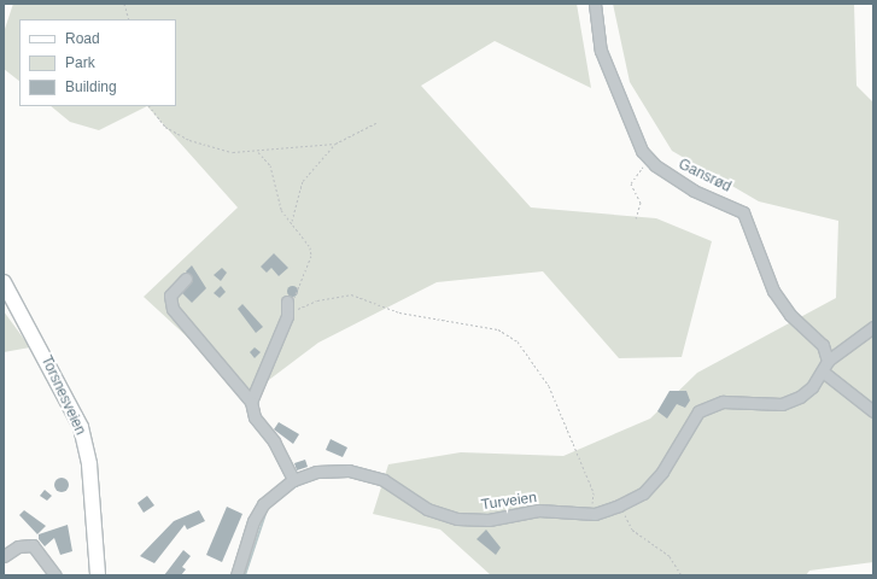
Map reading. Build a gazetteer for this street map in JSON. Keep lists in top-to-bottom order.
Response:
{
  "streets": {
    "main road": ["Torsnesveien"],
    "street": ["Gansrød", "Turveien"]
  },
  "crossings": [
    ["Gansrød", "Turveien"]
  ],
  "legend": ["Road", "Park", "Building"]
}
